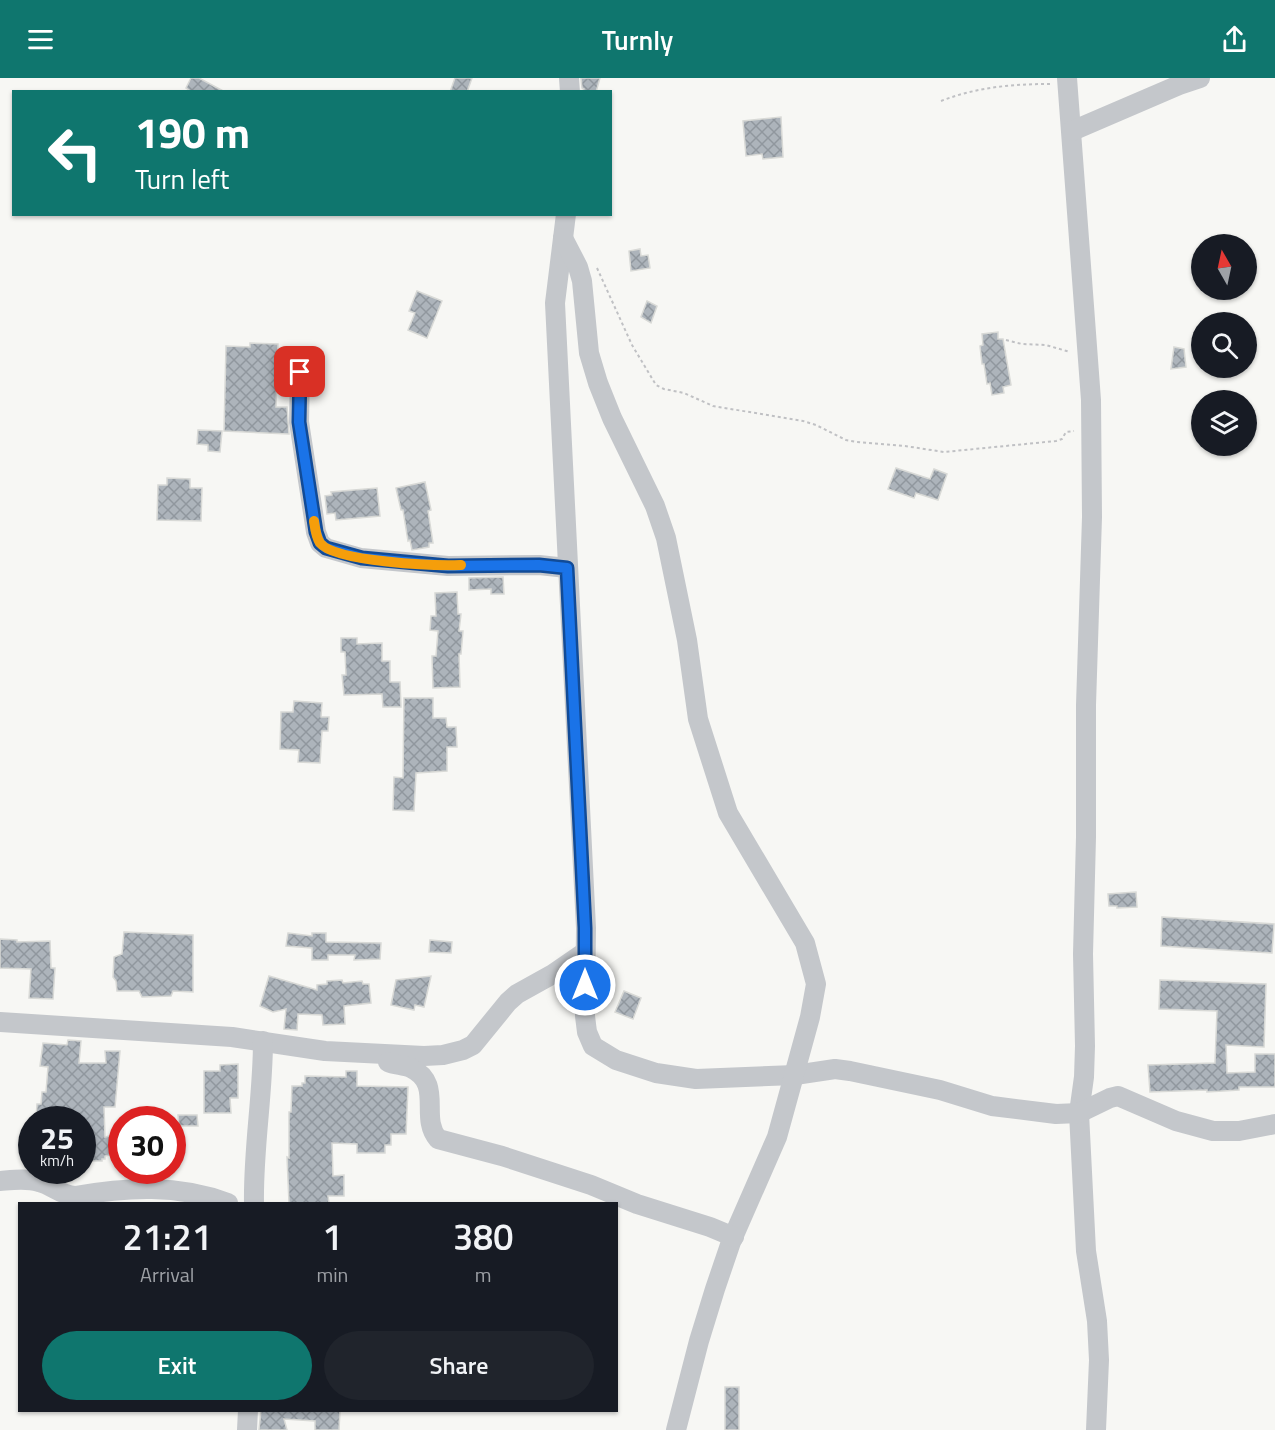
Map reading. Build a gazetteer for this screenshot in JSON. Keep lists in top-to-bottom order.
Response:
{
  "north": "top",
  "page": {
    "header": "Turnly",
    "turn": ["190 m", "Turn left"],
    "speed": "25 km/h",
    "limit": "30",
    "eta": [
      "21:21",
      "Arrival",
      "1",
      "min",
      "380",
      "m"
    ],
    "buttons": ["Exit", "Share"]
  }
}
